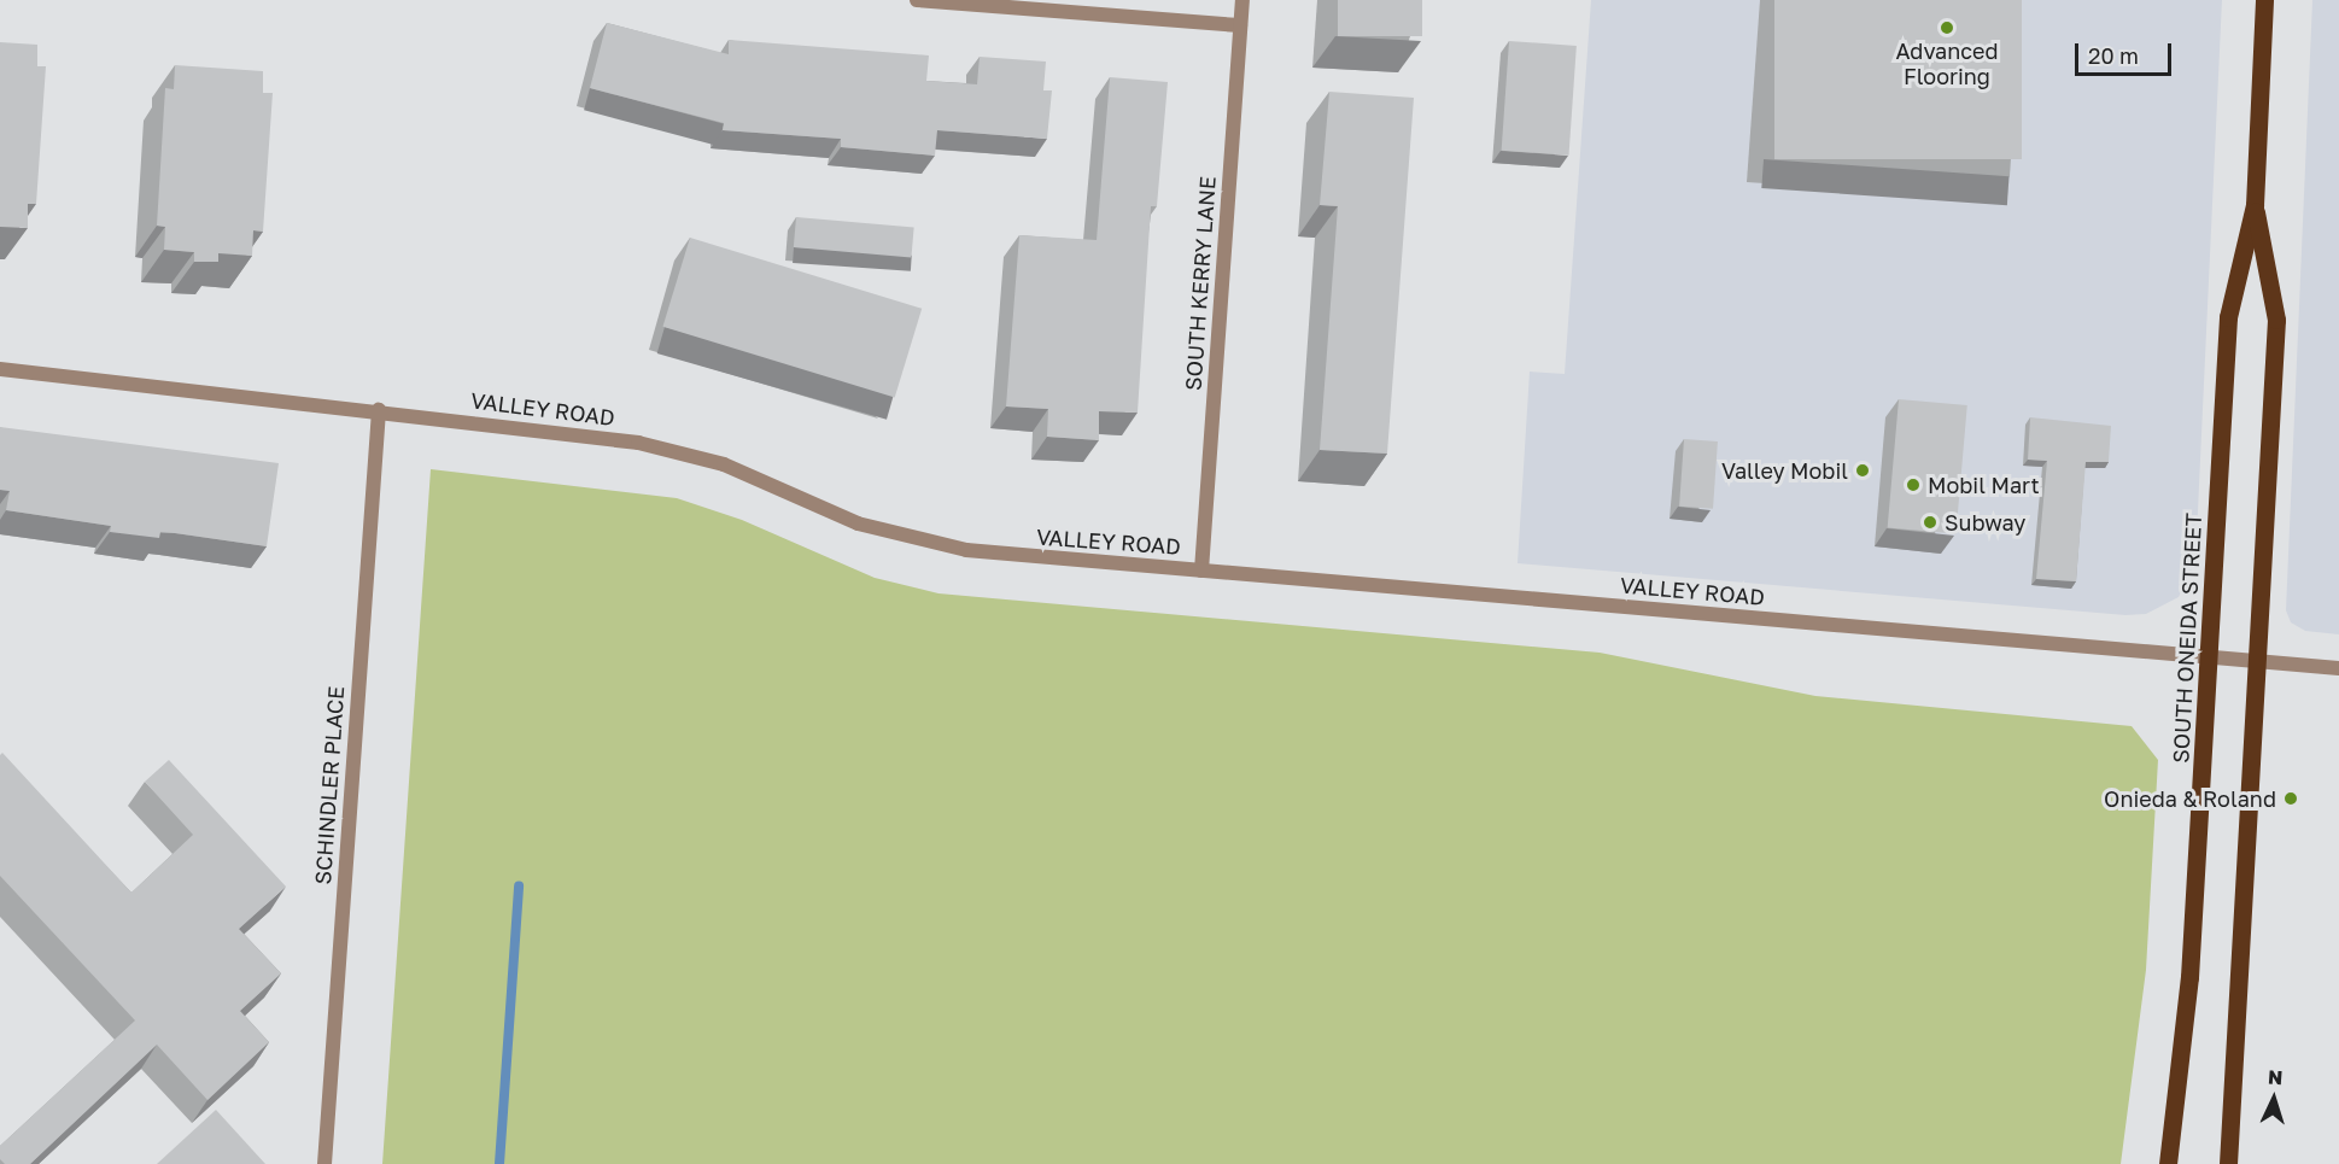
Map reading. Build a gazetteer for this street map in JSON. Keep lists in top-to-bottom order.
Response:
{
  "streets": {
    "main road": ["SOUTH ONEIDA STREET"],
    "street": ["SOUTH KERRY LANE", "VALLEY ROAD", "SCHINDLER PLACE"]
  },
  "crossings": [
    ["SOUTH KERRY LANE", "VALLEY ROAD"],
    ["VALLEY ROAD", "SOUTH ONEIDA STREET"],
    ["VALLEY ROAD", "SCHINDLER PLACE"]
  ],
  "places": [
    "Advanced Flooring",
    "Valley Mobil",
    "Mobil Mart",
    "Subway",
    "Onieda & Roland"
  ],
  "scale_bar": "20 m",
  "north": "top"
}
